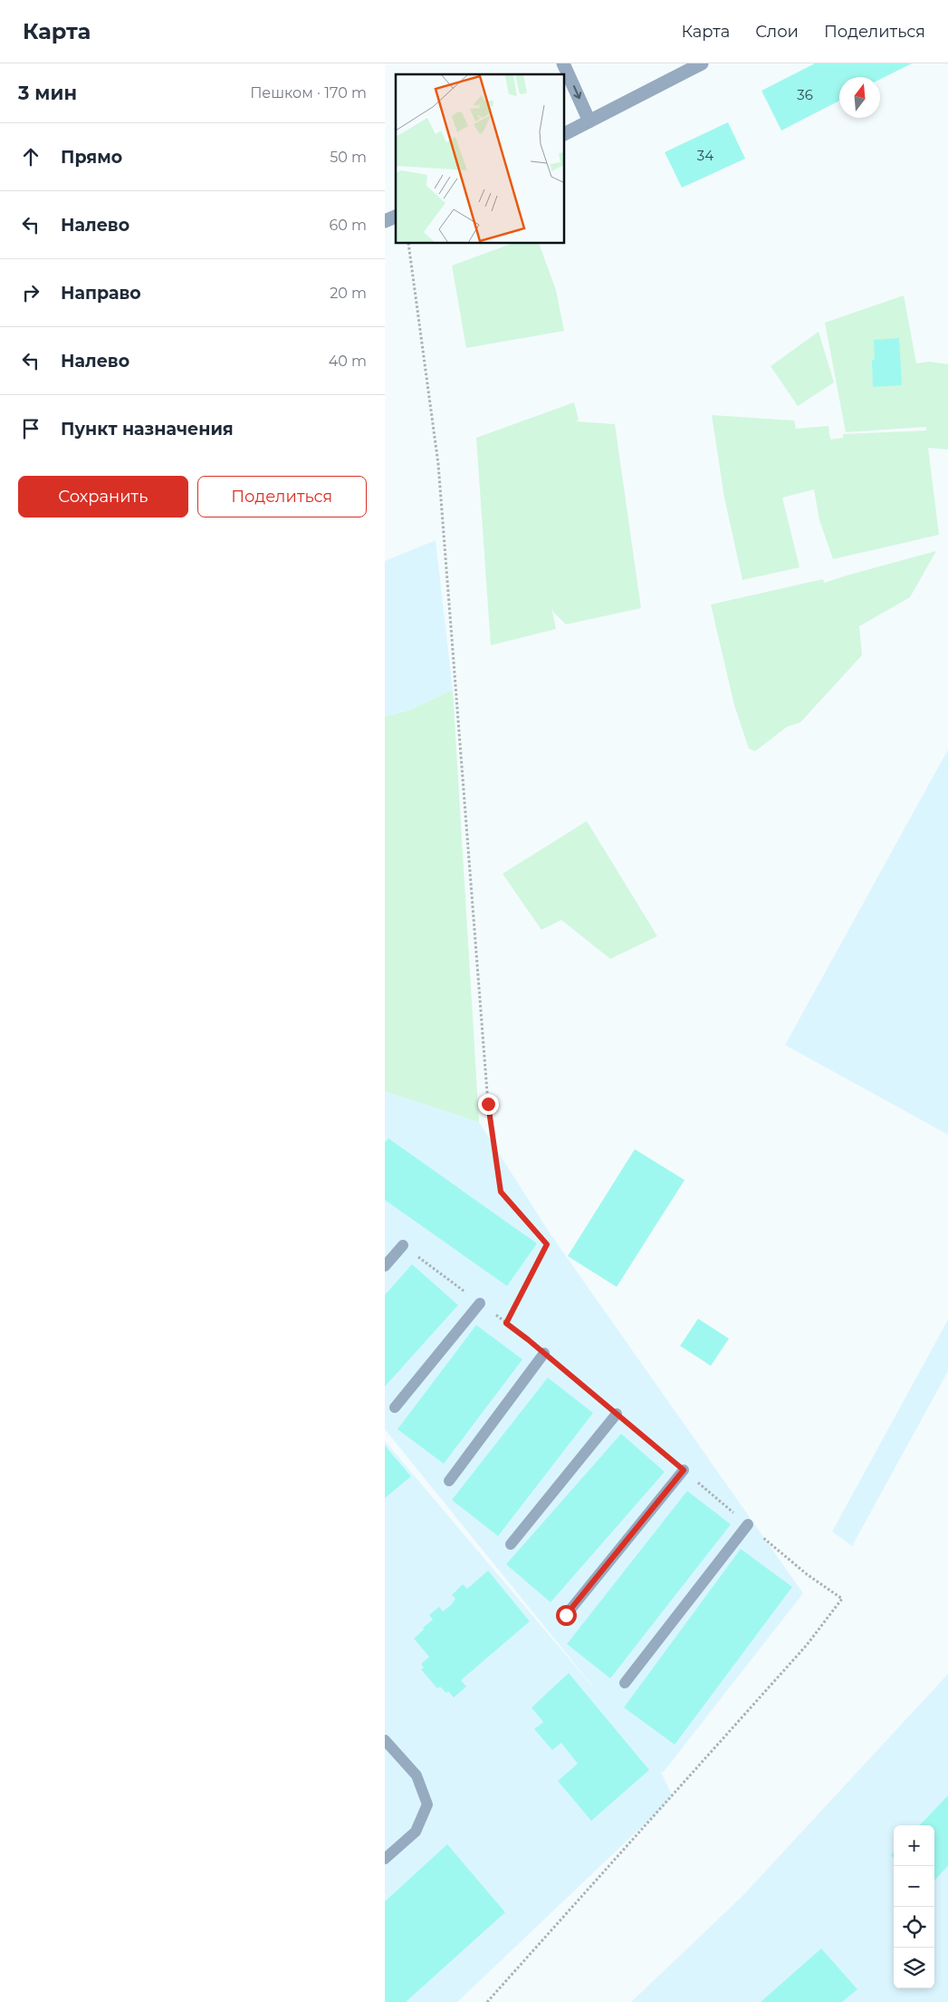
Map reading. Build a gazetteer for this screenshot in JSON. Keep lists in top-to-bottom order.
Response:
{
  "house_numbers": ["36", "34"],
  "north": "top",
  "page": {
    "header": "Карта",
    "nav": ["Карта", "Слои", "Поделиться"],
    "heading": ["3 мин", "Пешком · 170 m"],
    "list": [
      ["Прямо", "50 m"],
      ["Налево", "60 m"],
      ["Направо", "20 m"],
      ["Налево", "40 m"],
      "Пункт назначения"
    ],
    "buttons": ["Сохранить", "Поделиться"],
    "map_buttons": ["+", "−"]
  }
}
